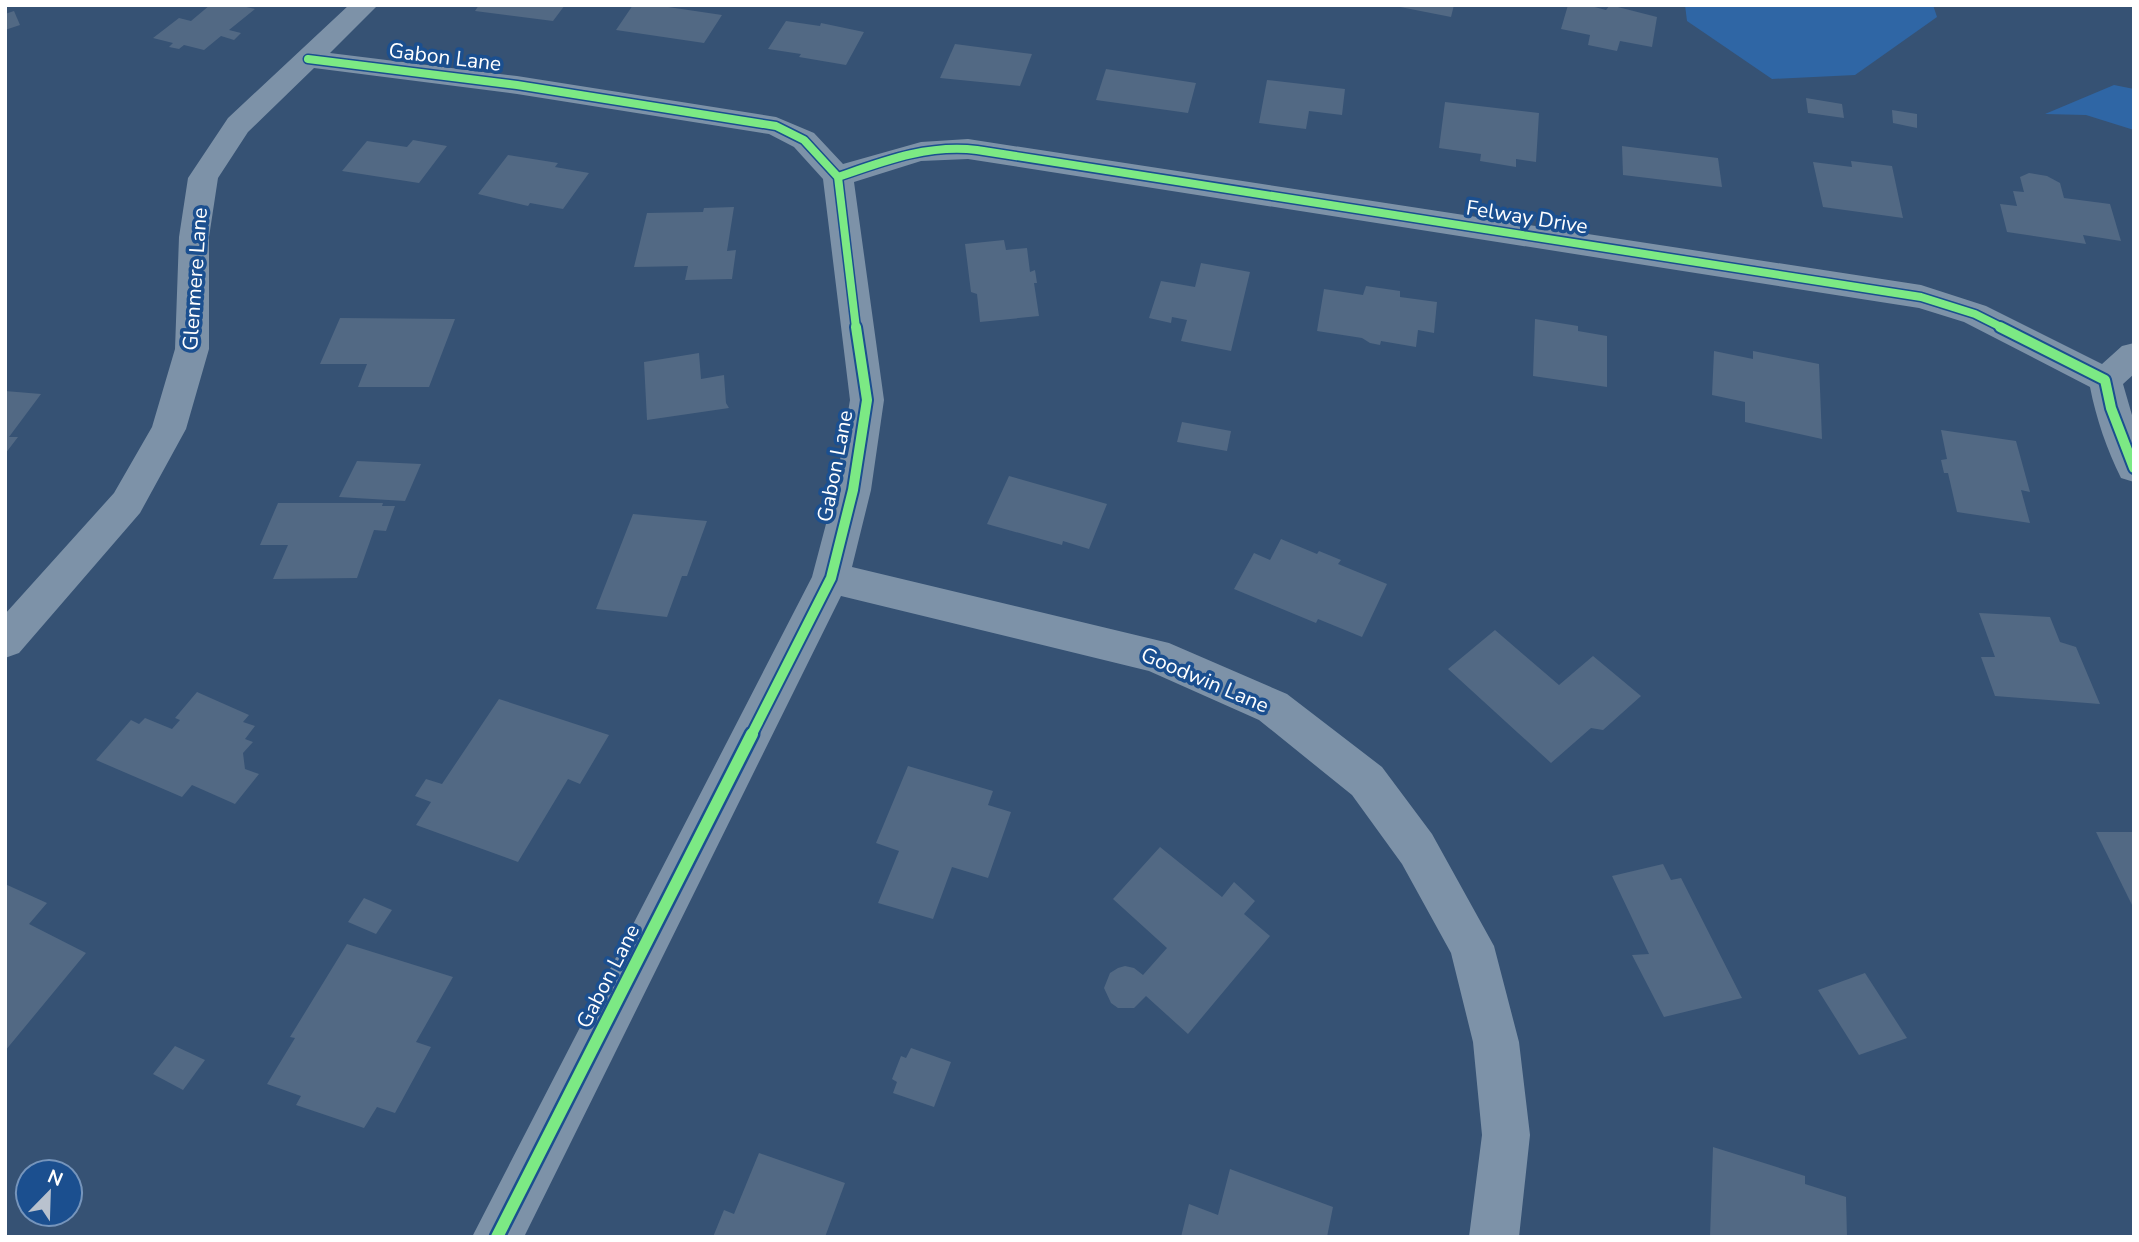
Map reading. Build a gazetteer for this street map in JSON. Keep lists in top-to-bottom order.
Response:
{
  "streets": {
    "street": [
      "Gabon Lane",
      "Felway Drive",
      "Glenmere Lane",
      "Goodwin Lane"
    ]
  },
  "crossings": [
    ["Gabon Lane", "Felway Drive"],
    ["Gabon Lane", "Glenmere Lane"],
    ["Gabon Lane", "Goodwin Lane"]
  ],
  "north": "top right"
}
